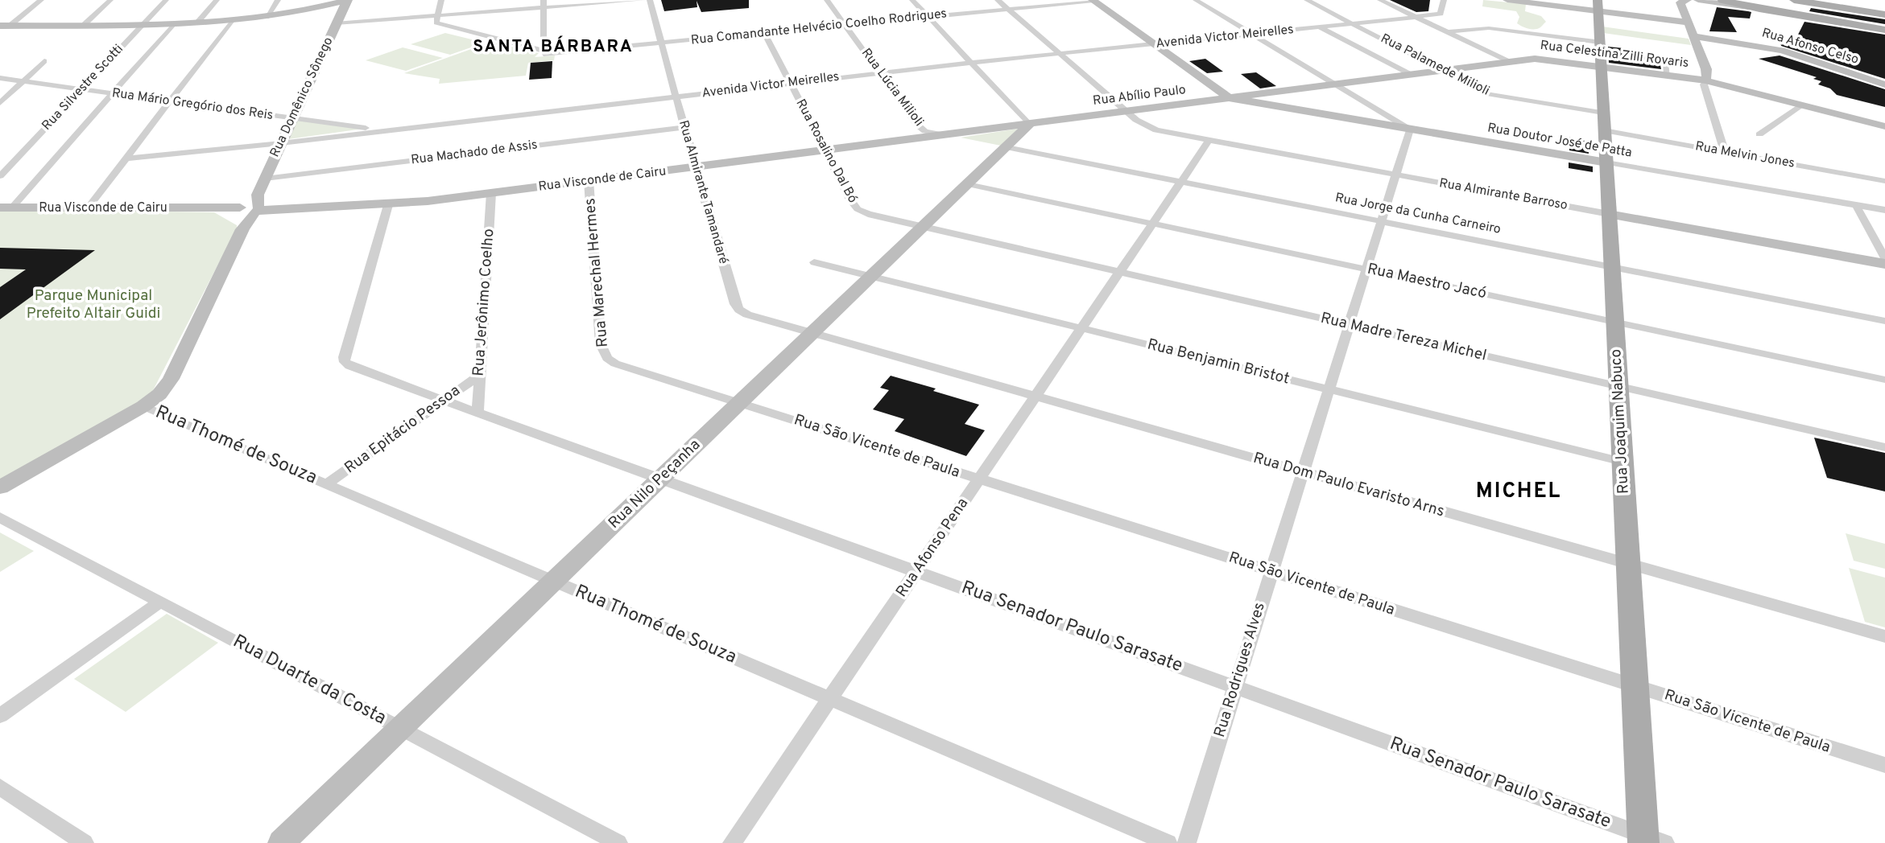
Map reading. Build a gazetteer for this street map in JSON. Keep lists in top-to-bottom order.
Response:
{
  "streets": {
    "main road": ["Rua Joaquim Nabuco"],
    "street": [
      "Rua Comandante Helvécio Coelho Rodrigues",
      "Avenida Victor Meirelles",
      "Rua Afonso Celso",
      "Rua Celestina Zilli Rovaris",
      "Rua Palamede Milioli",
      "Rua Silvestre Scotti",
      "Rua Lúcia Milioli",
      "Rua Abílio Paulo",
      "Rua Domênico Sônego",
      "Rua Mário Gregório dos Reis",
      "Rua Doutor José de Patta",
      "Rua Rosalino Dal Bó",
      "Rua Machado de Assis",
      "Rua Melvin Jones",
      "Rua Visconde de Cairu",
      "Rua Almirante Tamandaré",
      "Rua Almirante Barroso",
      "Rua Jorge da Cunha Carneiro",
      "Rua Marechal Hermes",
      "Rua Maestro Jacó",
      "Rua Jerônimo Coelho",
      "Rua Madre Tereza Michel",
      "Rua Benjamin Bristot",
      "Rua Epitácio Pessoa",
      "Rua Thomé de Souza",
      "Rua São Vicente de Paula",
      "Rua Nilo Peçanha",
      "Rua Dom Paulo Evaristo Arns",
      "Rua Afonso Pena",
      "Rua Senador Paulo Sarasate",
      "Rua Rodrigues Alves",
      "Rua Duarte da Costa"
    ]
  },
  "crossings": [
    ["Rua Comandante Helvécio Coelho Rodrigues", "Rua Lúcia Milioli"],
    ["Rua Comandante Helvécio Coelho Rodrigues", "Rua Rosalino Dal Bó"],
    ["Rua Comandante Helvécio Coelho Rodrigues", "Rua Almirante Tamandaré"],
    ["Rua Comandante Helvécio Coelho Rodrigues", "Rua Almirante Barroso"],
    ["Avenida Victor Meirelles", "Rua Palamede Milioli"],
    ["Avenida Victor Meirelles", "Rua Lúcia Milioli"],
    ["Avenida Victor Meirelles", "Rua Domênico Sônego"],
    ["Avenida Victor Meirelles", "Rua Mário Gregório dos Reis"],
    ["Avenida Victor Meirelles", "Rua Rosalino Dal Bó"],
    ["Avenida Victor Meirelles", "Rua Almirante Tamandaré"],
    ["Avenida Victor Meirelles", "Rua Almirante Barroso"],
    ["Rua Celestina Zilli Rovaris", "Rua Palamede Milioli"],
    ["Rua Celestina Zilli Rovaris", "Rua Abílio Paulo"],
    ["Rua Celestina Zilli Rovaris", "Rua Joaquim Nabuco"],
    ["Rua Palamede Milioli", "Rua Melvin Jones"],
    ["Rua Palamede Milioli", "Rua Joaquim Nabuco"],
    ["Rua Silvestre Scotti", "Rua Mário Gregório dos Reis"],
    ["Rua Lúcia Milioli", "Rua Abílio Paulo"],
    ["Rua Lúcia Milioli", "Rua Visconde de Cairu"],
    ["Rua Lúcia Milioli", "Rua Jorge da Cunha Carneiro"],
    ["Rua Abílio Paulo", "Rua Doutor José de Patta"],
    ["Rua Abílio Paulo", "Rua Visconde de Cairu"],
    ["Rua Abílio Paulo", "Rua Almirante Barroso"],
    ["Rua Abílio Paulo", "Rua Jorge da Cunha Carneiro"],
    ["Rua Abílio Paulo", "Rua Nilo Peçanha"],
    ["Rua Domênico Sônego", "Rua Mário Gregório dos Reis"],
    ["Rua Domênico Sônego", "Rua Machado de Assis"],
    ["Rua Domênico Sônego", "Rua Visconde de Cairu"],
    ["Rua Domênico Sônego", "Rua Thomé de Souza"],
    ["Rua Doutor José de Patta", "Rua Joaquim Nabuco"],
    ["Rua Doutor José de Patta", "Rua Rodrigues Alves"],
    ["Rua Rosalino Dal Bó", "Rua Visconde de Cairu"],
    ["Rua Rosalino Dal Bó", "Rua Madre Tereza Michel"],
    ["Rua Rosalino Dal Bó", "Rua Nilo Peçanha"],
    ["Rua Machado de Assis", "Rua Almirante Tamandaré"],
    ["Rua Melvin Jones", "Rua Joaquim Nabuco"],
    ["Rua Visconde de Cairu", "Rua Almirante Tamandaré"],
    ["Rua Visconde de Cairu", "Rua Jorge da Cunha Carneiro"],
    ["Rua Visconde de Cairu", "Rua Marechal Hermes"],
    ["Rua Visconde de Cairu", "Rua Jerônimo Coelho"],
    ["Rua Almirante Tamandaré", "Rua Nilo Peçanha"],
    ["Rua Almirante Tamandaré", "Rua Dom Paulo Evaristo Arns"],
    ["Rua Almirante Barroso", "Rua Joaquim Nabuco"],
    ["Rua Almirante Barroso", "Rua Afonso Pena"],
    ["Rua Almirante Barroso", "Rua Rodrigues Alves"],
    ["Rua Jorge da Cunha Carneiro", "Rua Joaquim Nabuco"],
    ["Rua Jorge da Cunha Carneiro", "Rua Nilo Peçanha"],
    ["Rua Jorge da Cunha Carneiro", "Rua Afonso Pena"],
    ["Rua Jorge da Cunha Carneiro", "Rua Rodrigues Alves"],
    ["Rua Marechal Hermes", "Rua São Vicente de Paula"],
    ["Rua Marechal Hermes", "Rua Nilo Peçanha"],
    ["Rua Maestro Jacó", "Rua Joaquim Nabuco"],
    ["Rua Maestro Jacó", "Rua Nilo Peçanha"],
    ["Rua Maestro Jacó", "Rua Afonso Pena"],
    ["Rua Maestro Jacó", "Rua Rodrigues Alves"],
    ["Rua Jerônimo Coelho", "Rua Epitácio Pessoa"],
    ["Rua Jerônimo Coelho", "Rua Senador Paulo Sarasate"],
    ["Rua Madre Tereza Michel", "Rua Joaquim Nabuco"],
    ["Rua Madre Tereza Michel", "Rua Nilo Peçanha"],
    ["Rua Madre Tereza Michel", "Rua Afonso Pena"],
    ["Rua Madre Tereza Michel", "Rua Rodrigues Alves"],
    ["Rua Benjamin Bristot", "Rua Joaquim Nabuco"],
    ["Rua Benjamin Bristot", "Rua Nilo Peçanha"],
    ["Rua Benjamin Bristot", "Rua Afonso Pena"],
    ["Rua Benjamin Bristot", "Rua Rodrigues Alves"],
    ["Rua Joaquim Nabuco", "Rua São Vicente de Paula"],
    ["Rua Joaquim Nabuco", "Rua Dom Paulo Evaristo Arns"],
    ["Rua Joaquim Nabuco", "Rua Senador Paulo Sarasate"],
    ["Rua Epitácio Pessoa", "Rua Thomé de Souza"],
    ["Rua Thomé de Souza", "Rua Nilo Peçanha"],
    ["Rua Thomé de Souza", "Rua Afonso Pena"],
    ["Rua São Vicente de Paula", "Rua Nilo Peçanha"],
    ["Rua São Vicente de Paula", "Rua Afonso Pena"],
    ["Rua São Vicente de Paula", "Rua Rodrigues Alves"],
    ["Rua Nilo Peçanha", "Rua Dom Paulo Evaristo Arns"],
    ["Rua Nilo Peçanha", "Rua Senador Paulo Sarasate"],
    ["Rua Nilo Peçanha", "Rua Duarte da Costa"],
    ["Rua Dom Paulo Evaristo Arns", "Rua Afonso Pena"],
    ["Rua Dom Paulo Evaristo Arns", "Rua Rodrigues Alves"],
    ["Rua Afonso Pena", "Rua Senador Paulo Sarasate"],
    ["Rua Senador Paulo Sarasate", "Rua Rodrigues Alves"]
  ],
  "districts": ["SANTA BÁRBARA", "MICHEL"],
  "parks": ["Parque Municipal Prefeito Altair Guidi"]
}
